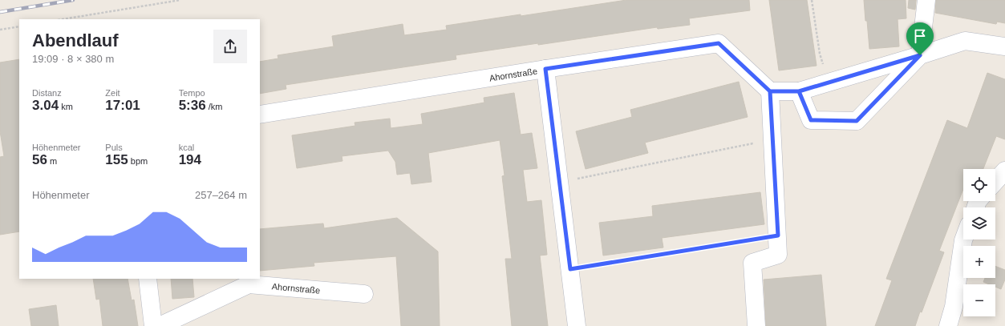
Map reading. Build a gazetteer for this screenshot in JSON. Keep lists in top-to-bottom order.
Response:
{
  "streets": {
    "street": ["Ahornstraße"]
  },
  "page": {
    "heading": ["Abendlauf", "19:09 · 8 × 380 m"],
    "stats": [
      ["Distanz", "3.04 km"],
      ["Zeit", "17:01"],
      ["Tempo", "5:36 /km"],
      ["Höhenmeter", "56 m"],
      ["Puls", "155 bpm"],
      ["kcal", "194"]
    ],
    "map_buttons": ["+", "−"],
    "chart": ["Höhenmeter", "257–264 m"]
  }
}
